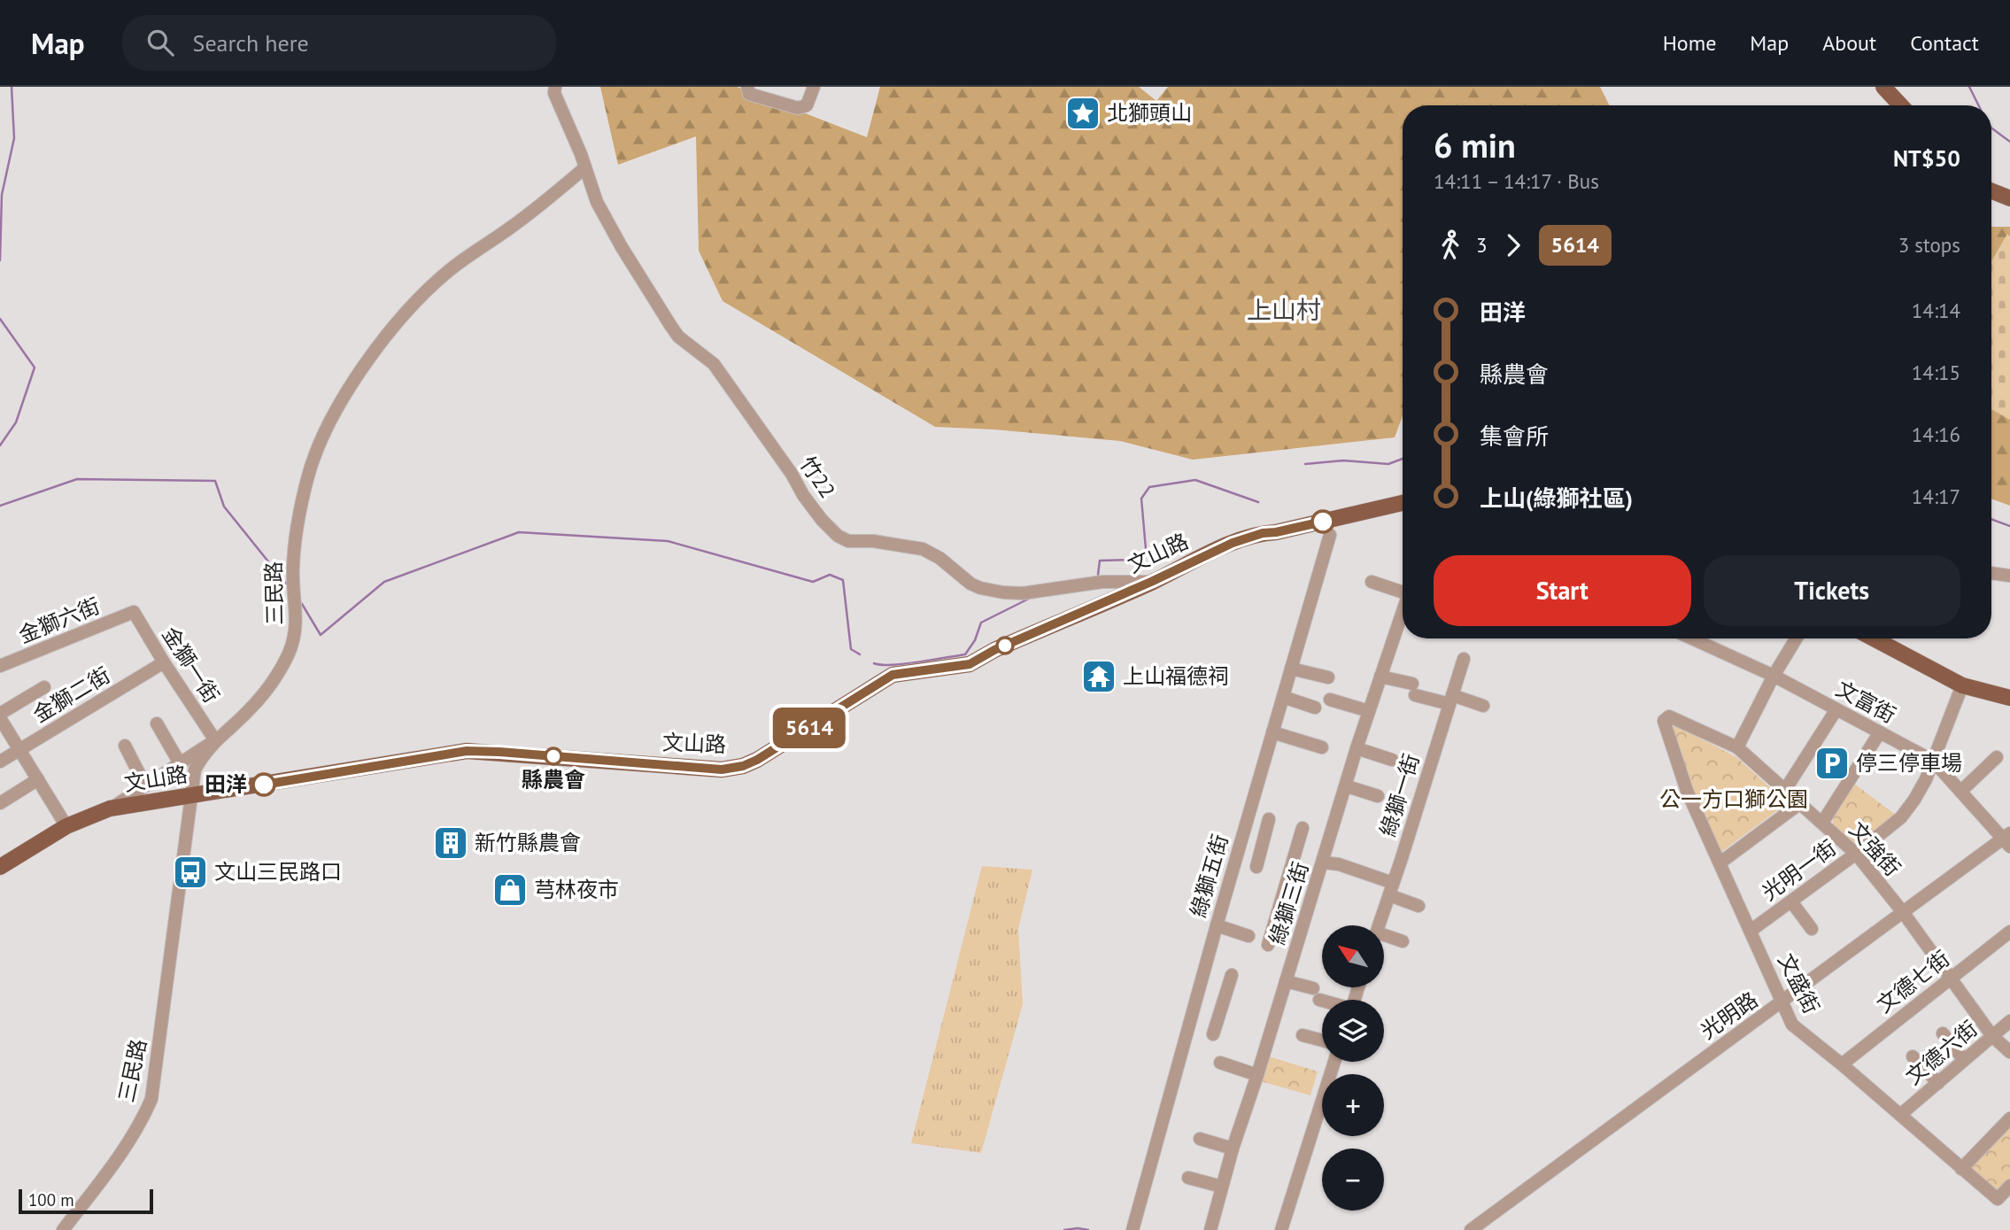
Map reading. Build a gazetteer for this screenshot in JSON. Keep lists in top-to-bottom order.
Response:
{
  "streets": {
    "main road": ["文山路"],
    "street": [
      "竹22",
      "三民路",
      "金獅六街",
      "金獅一街",
      "金獅二街",
      "文富街",
      "綠獅一街",
      "文強街",
      "光明一街",
      "綠獅五街",
      "綠獅三街",
      "文德七街",
      "文盛街",
      "光明路",
      "文德六街"
    ]
  },
  "crossings": [
    ["竹22", "文山路"],
    ["竹22", "三民路"],
    ["文山路", "三民路"],
    ["文山路", "金獅一街"],
    ["三民路", "金獅一街"],
    ["金獅六街", "金獅一街"],
    ["金獅一街", "金獅二街"],
    ["文富街", "光明一街"],
    ["文富街", "光明路"],
    ["文強街", "光明一街"],
    ["文強街", "文德七街"],
    ["文強街", "文盛街"],
    ["文強街", "光明路"],
    ["文強街", "文德六街"],
    ["光明一街", "文盛街"],
    ["文德七街", "文盛街"],
    ["文盛街", "光明路"],
    ["文盛街", "文德六街"]
  ],
  "districts": ["上山村"],
  "parks": ["公一方口獅公園"],
  "places": {
    "place": ["北獅頭山"],
    "temple": ["上山福德祠"],
    "other": ["縣農會", "田洋"],
    "parking": ["停三停車場"],
    "building": ["新竹縣農會"],
    "bus stop": ["文山三民路口"],
    "shop": ["芎林夜市"]
  },
  "lines": ["bus line 5614"],
  "scale_bar": "100 m",
  "north": "top left",
  "page": {
    "header": "Map",
    "search": "Search here",
    "nav": [
      "Home",
      "Map",
      "About",
      "Contact"
    ],
    "on_map": "5614",
    "heading": ["6 min", "14:11 – 14:17 · Bus", "NT$50"],
    "legs": ["3", "5614", "3 stops"],
    "list": [
      {
        "name": "田洋",
        "value": "14:14"
      },
      {
        "name": "縣農會",
        "value": "14:15"
      },
      {
        "name": "集會所",
        "value": "14:16"
      },
      {
        "name": "上山(綠獅社區)",
        "value": "14:17"
      }
    ],
    "buttons": ["Start", "Tickets"],
    "map_buttons": ["+", "−"],
    "scale": "100 m"
  }
}
